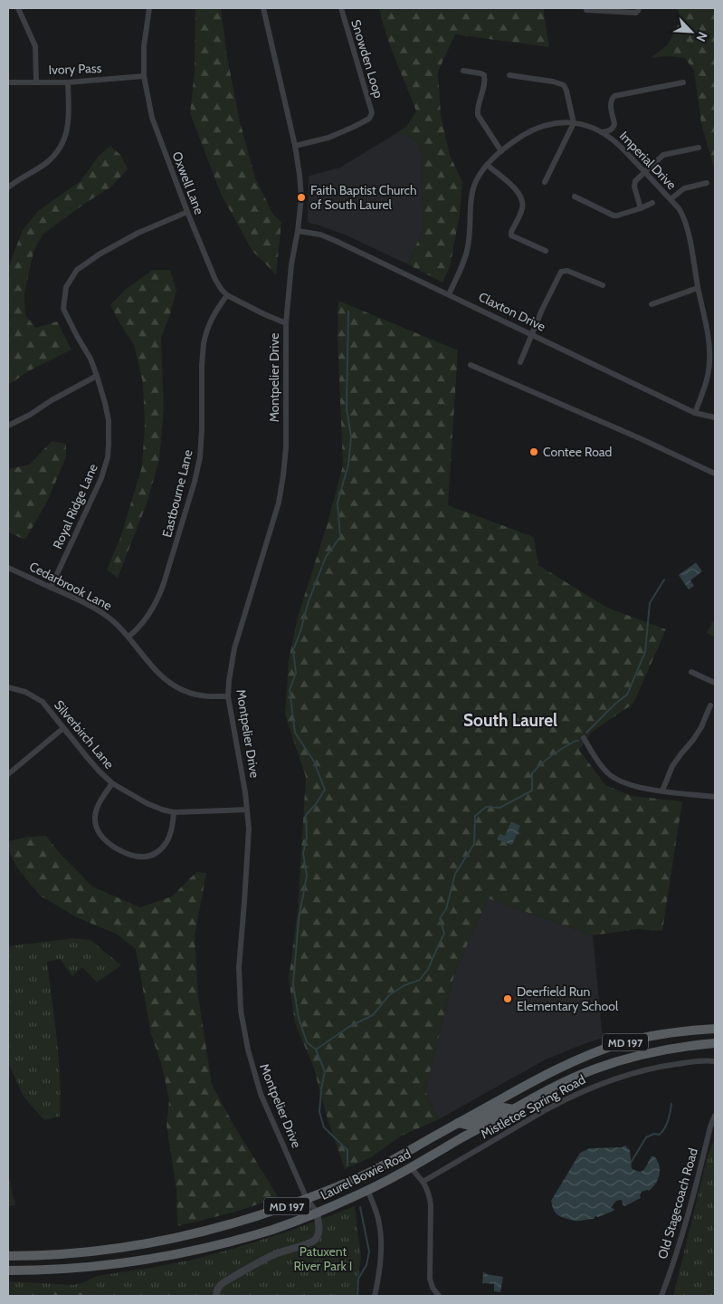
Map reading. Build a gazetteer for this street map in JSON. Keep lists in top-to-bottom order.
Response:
{
  "streets": {
    "main road": ["MD 197", "Laurel Bowie Road"],
    "street": [
      "Snowden Loop",
      "Ivory Pass",
      "Imperial Drive",
      "Oxwell Lane",
      "Claxton Drive",
      "Montpelier Drive",
      "Eastbourne Lane",
      "Royal Ridge Lane",
      "Cedarbrook Lane",
      "Silverbirch Lane",
      "Mistletoe Spring Road",
      "Old Stagecoach Road"
    ]
  },
  "crossings": [
    ["Snowden Loop", "Montpelier Drive"],
    ["Ivory Pass", "Oxwell Lane"],
    ["Imperial Drive", "Claxton Drive"],
    ["Oxwell Lane", "Montpelier Drive"],
    ["Oxwell Lane", "Eastbourne Lane"],
    ["Oxwell Lane", "Royal Ridge Lane"],
    ["Claxton Drive", "Montpelier Drive"],
    ["Montpelier Drive", "Cedarbrook Lane"],
    ["Montpelier Drive", "Silverbirch Lane"],
    ["Montpelier Drive", "Laurel Bowie Road"],
    ["Eastbourne Lane", "Cedarbrook Lane"],
    ["Royal Ridge Lane", "Cedarbrook Lane"]
  ],
  "districts": ["South Laurel"],
  "parks": ["Patuxent River Park I"],
  "places": ["Faith Baptist Church of South Laurel", "Contee Road", "Deerfield Run Elementary School"],
  "north": "bottom right"
}
